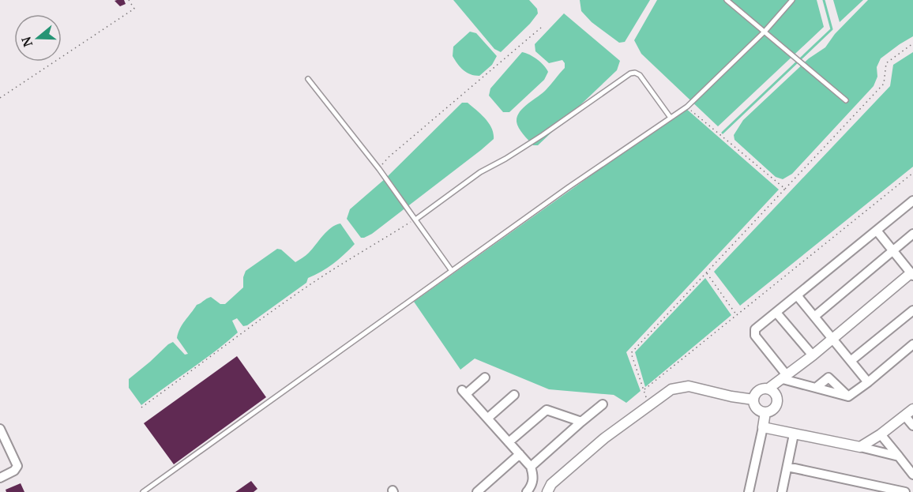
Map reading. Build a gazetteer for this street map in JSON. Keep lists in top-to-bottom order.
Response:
{
  "north": "left"
}
